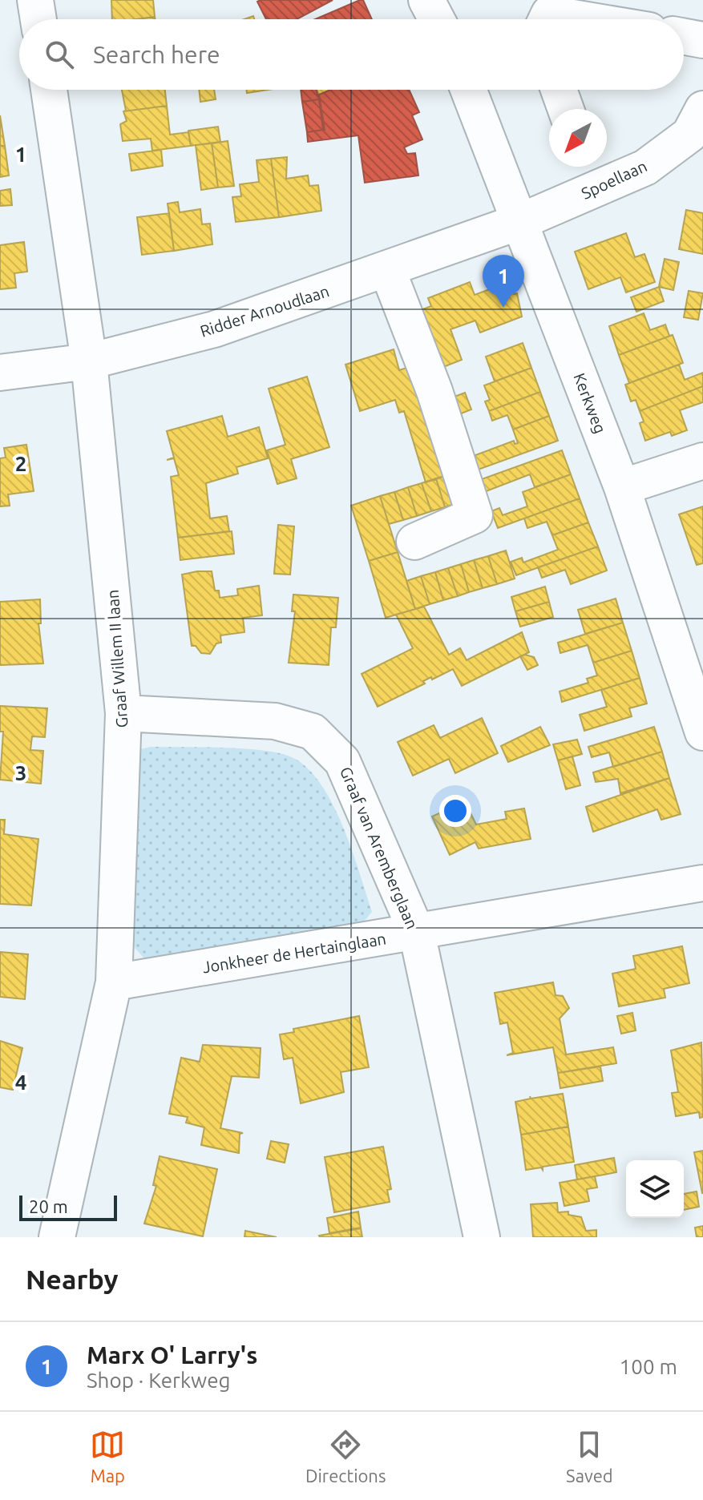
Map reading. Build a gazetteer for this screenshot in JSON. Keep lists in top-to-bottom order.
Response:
{
  "streets": {
    "street": [
      "Spoellaan",
      "Ridder Arnoudlaan",
      "Kerkweg",
      "Graaf Willem II laan",
      "Graaf van Aremberglaan",
      "Jonkheer de Hertainglaan"
    ]
  },
  "crossings": [
    ["Spoellaan", "Ridder Arnoudlaan"],
    ["Spoellaan", "Kerkweg"],
    ["Ridder Arnoudlaan", "Kerkweg"],
    ["Ridder Arnoudlaan", "Graaf Willem II laan"],
    ["Graaf Willem II laan", "Graaf van Aremberglaan"],
    ["Graaf Willem II laan", "Jonkheer de Hertainglaan"],
    ["Graaf van Aremberglaan", "Jonkheer de Hertainglaan"]
  ],
  "scale_bar": "20 m",
  "north": "bottom left",
  "page": {
    "search": "Search here",
    "pins": "1",
    "scale": "20 m",
    "heading": "Nearby",
    "list": [
      {
        "mark": "1",
        "name": "Marx O' Larry's",
        "note": "Shop · Kerkweg",
        "value": "100 m"
      }
    ],
    "nav": ["Map", "Directions", "Saved"]
  },
  "grid": {
    "rows": [
      "1",
      "2",
      "3",
      "4"
    ]
  }
}
